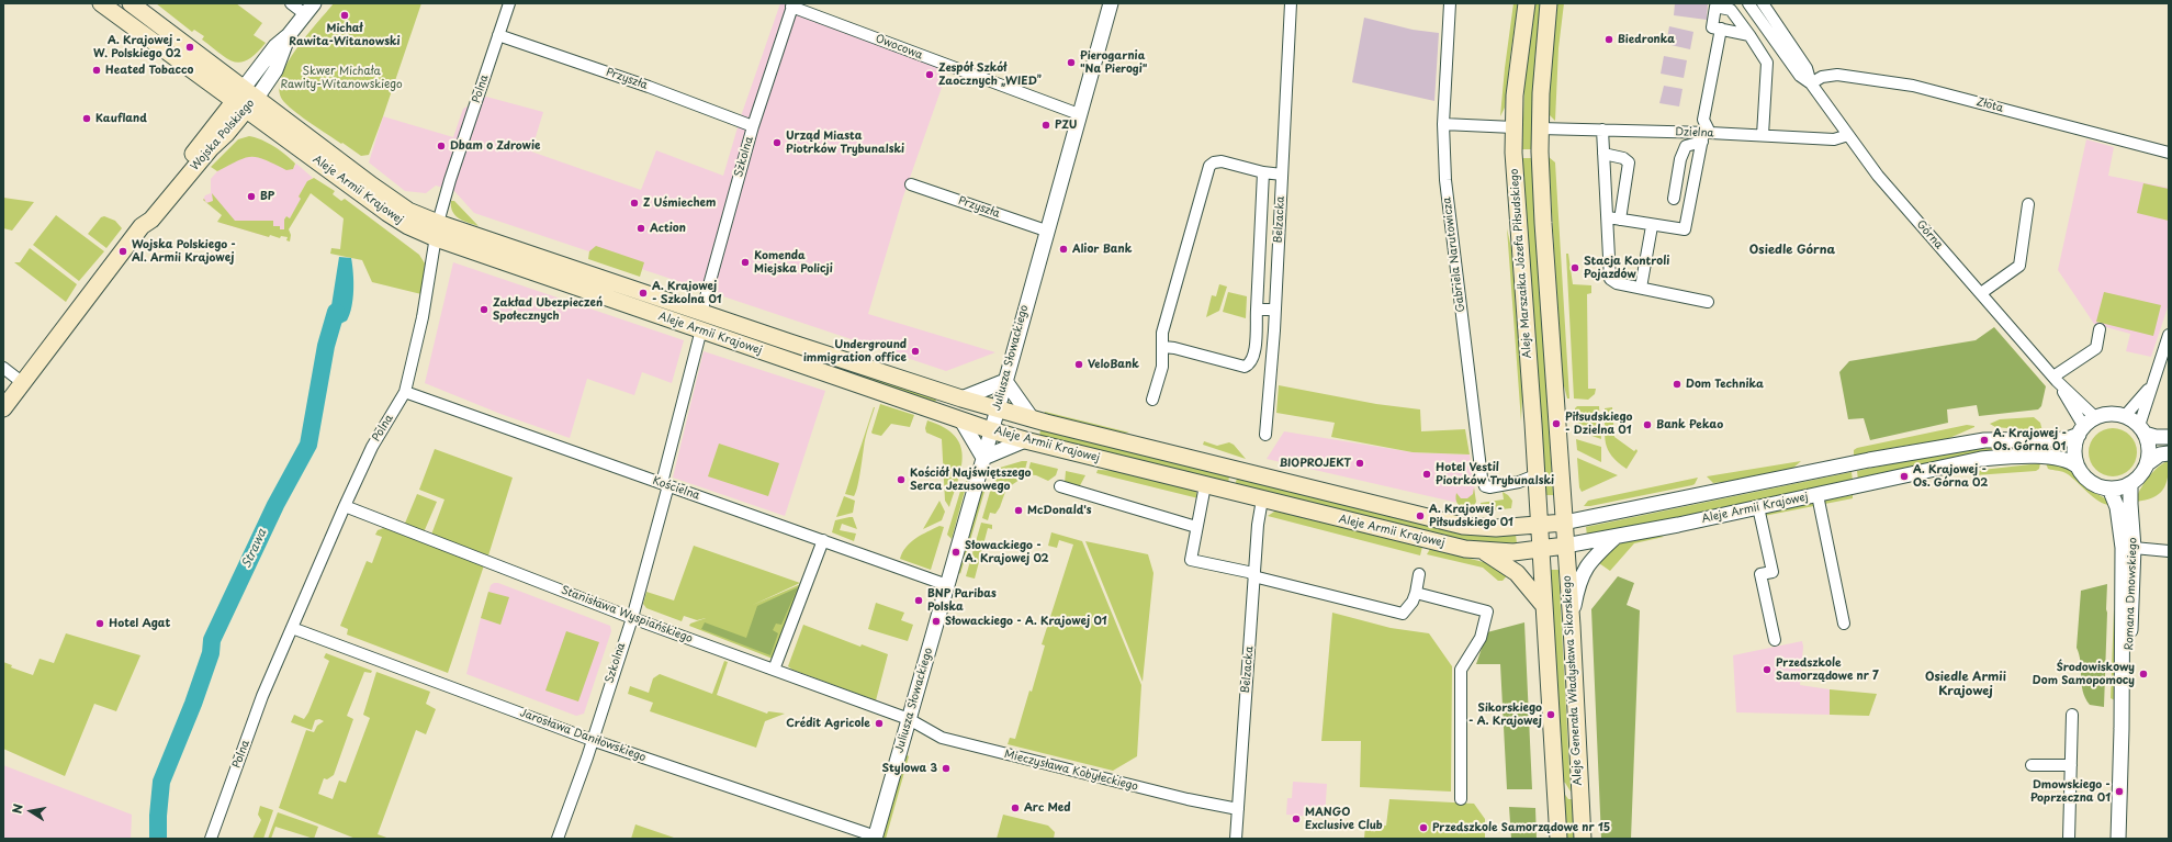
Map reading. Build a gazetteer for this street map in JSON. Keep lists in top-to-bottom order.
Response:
{
  "streets": {
    "main road": [
      "Wojska Polskiego",
      "Aleje Armii Krajowej",
      "Aleje Marszałka Józefa Piłsudskiego",
      "Aleje Generała Władysława Sikorskiego"
    ],
    "street": [
      "Owocowa",
      "Przyszła",
      "Polna",
      "Złota",
      "Dzielna",
      "Szkolna",
      "Belzacka",
      "Górna",
      "Gabriela Narutowicza",
      "Juliusza Słowackiego",
      "Kościelna",
      "Romana Dmowskiego",
      "Stanisława Wyspiańskiego",
      "Jarosława Daniłowskiego",
      "Mieczysława Kobyłeckiego"
    ]
  },
  "crossings": [
    ["Owocowa", "Szkolna"],
    ["Owocowa", "Juliusza Słowackiego"],
    ["Przyszła", "Polna"],
    ["Przyszła", "Szkolna"],
    ["Przyszła", "Juliusza Słowackiego"],
    ["Polna", "Aleje Armii Krajowej"],
    ["Polna", "Kościelna"],
    ["Polna", "Stanisława Wyspiańskiego"],
    ["Polna", "Jarosława Daniłowskiego"],
    ["Złota", "Górna"],
    ["Dzielna", "Górna"],
    ["Wojska Polskiego", "Aleje Armii Krajowej"],
    ["Szkolna", "Aleje Armii Krajowej"],
    ["Szkolna", "Kościelna"],
    ["Szkolna", "Stanisława Wyspiańskiego"],
    ["Szkolna", "Jarosława Daniłowskiego"],
    ["Aleje Armii Krajowej", "Belzacka"],
    ["Aleje Armii Krajowej", "Górna"],
    ["Aleje Armii Krajowej", "Aleje Marszałka Józefa Piłsudskiego"],
    ["Aleje Armii Krajowej", "Juliusza Słowackiego"],
    ["Aleje Armii Krajowej", "Romana Dmowskiego"],
    ["Aleje Armii Krajowej", "Aleje Generała Władysława Sikorskiego"],
    ["Belzacka", "Mieczysława Kobyłeckiego"],
    ["Górna", "Romana Dmowskiego"],
    ["Gabriela Narutowicza", "Aleje Marszałka Józefa Piłsudskiego"],
    ["Aleje Marszałka Józefa Piłsudskiego", "Aleje Generała Władysława Sikorskiego"],
    ["Juliusza Słowackiego", "Kościelna"],
    ["Juliusza Słowackiego", "Stanisława Wyspiańskiego"],
    ["Juliusza Słowackiego", "Jarosława Daniłowskiego"],
    ["Juliusza Słowackiego", "Mieczysława Kobyłeckiego"],
    ["Stanisława Wyspiańskiego", "Mieczysława Kobyłeckiego"]
  ],
  "districts": ["Osiedle Górna", "Osiedle Armii Krajowej"],
  "water": ["Strawa"],
  "parks": ["Skwer Michała Rawity-Witanowskiego"],
  "places": [
    "Michał Rawita-Witanowski",
    "Biedronka",
    "A. Krajowej - W. Polskiego 02",
    "Pierogarnia \"Na Pierogi\"",
    "Heated Tobacco",
    "Zespół Szkół Zaocznych „WIED”",
    "Kaufland",
    "PZU",
    "Urząd Miasta Piotrków Trybunalski",
    "Dbam o Zdrowie",
    "BP",
    "Z Uśmiechem",
    "Action",
    "Alior Bank",
    "Wojska Polskiego - Al. Armii Krajowej",
    "Komenda Miejska Policji",
    "Stacja Kontroli Pojazdów",
    "A. Krajowej - Szkolna 01",
    "Zakład Ubezpieczeń Społecznych",
    "Underground immigration office",
    "VeloBank",
    "Dom Technika",
    "Piłsudskiego - Dzielna 01",
    "Bank Pekao",
    "A. Krajowej - Os. Górna 01",
    "BIOPROJEKT",
    "Hotel Vestil Piotrków Trybunalski",
    "A. Krajowej - Os. Górna 02",
    "Kościół Najświętszego Serca Jezusowego",
    "McDonald's",
    "A. Krajowej - Piłsudskiego 01",
    "Słowackiego - A. Krajowej 02",
    "BNP Paribas Polska",
    "Słowackiego - A. Krajowej 01",
    "Hotel Agat",
    "Przedszkole Samorządowe nr 7",
    "Środowiskowy Dom Samopomocy",
    "Sikorskiego - A. Krajowej",
    "Crédit Agricole",
    "Stylowa 3",
    "Dmowskiego - Poprzeczna 01",
    "Arc Med",
    "MANGO Exclusive Club",
    "Przedszkole Samorządowe nr 15"
  ],
  "north": "left"
}
